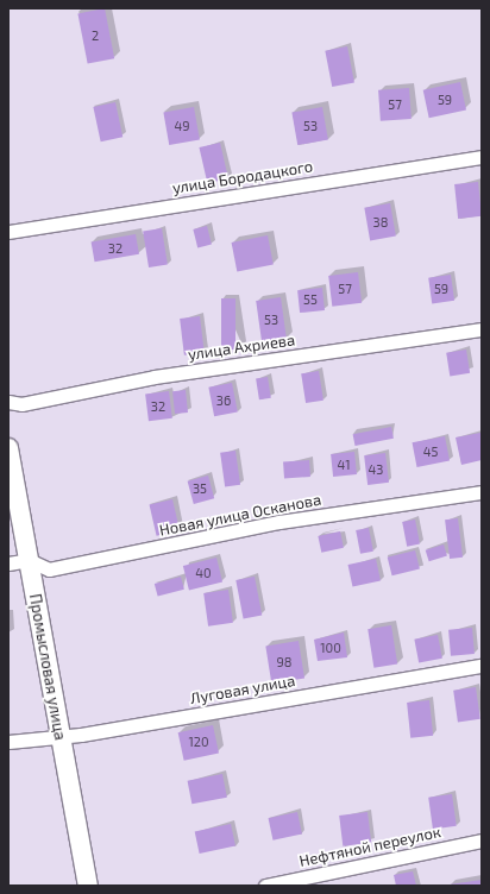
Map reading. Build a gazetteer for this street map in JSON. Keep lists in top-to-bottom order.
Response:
{
  "streets": {
    "street": [
      "улица Бородацкого",
      "улица Ахриева",
      "Новая улица Осканова",
      "Промысловая улица",
      "Луговая улица",
      "Нефтяной переулок"
    ]
  },
  "crossings": [
    ["Новая улица Осканова", "Промысловая улица"],
    ["Промысловая улица", "Луговая улица"]
  ],
  "house_numbers": [
    "2",
    "59",
    "57",
    "49",
    "53",
    "38",
    "32",
    "57",
    "59",
    "55",
    "53",
    "36",
    "32",
    "45",
    "41",
    "43",
    "35",
    "40",
    "100",
    "98",
    "120"
  ]
}
